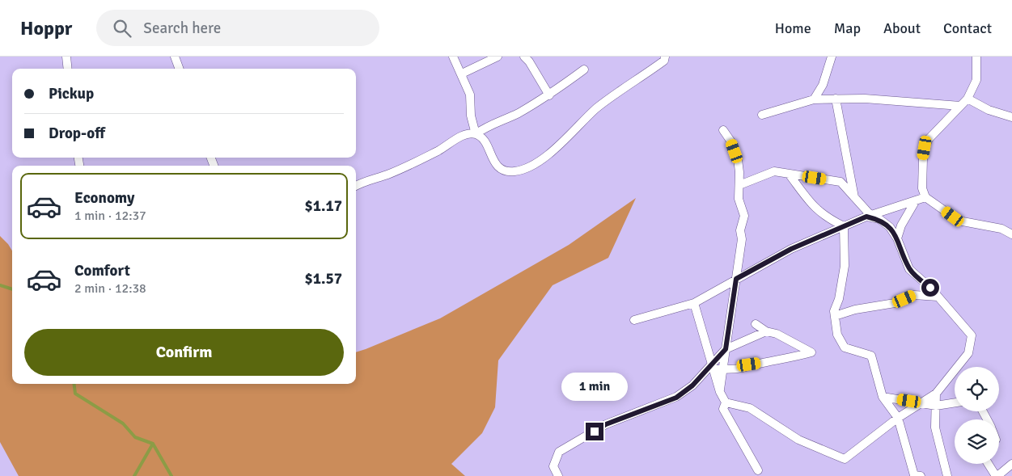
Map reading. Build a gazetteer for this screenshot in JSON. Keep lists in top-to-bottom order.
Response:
{
  "page": {
    "header": "Hoppr",
    "search": "Search here",
    "nav": [
      "Home",
      "Map",
      "About",
      "Contact"
    ],
    "banner": ["Pickup", "Drop-off"],
    "list": [
      {
        "name": "Economy",
        "note": "1 min · 12:37",
        "value": "$1.17"
      },
      {
        "name": "Comfort",
        "note": "2 min · 12:38",
        "value": "$1.57"
      }
    ],
    "buttons": "Confirm",
    "bubble": "1 min"
  }
}
